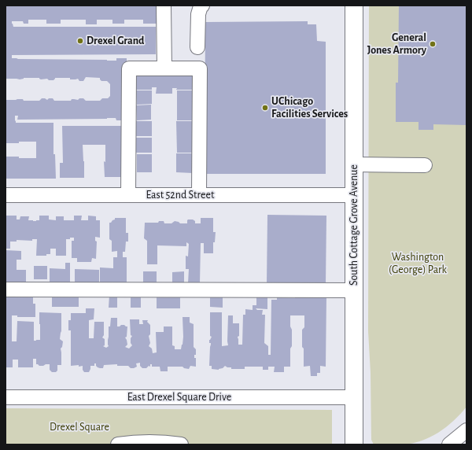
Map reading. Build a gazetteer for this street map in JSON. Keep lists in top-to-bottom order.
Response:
{
  "streets": {
    "main road": ["South Cottage Grove Avenue"],
    "street": ["East 52nd Street", "East Drexel Square Drive"]
  },
  "crossings": [
    ["East 52nd Street", "South Cottage Grove Avenue"],
    ["South Cottage Grove Avenue", "East Drexel Square Drive"]
  ],
  "parks": ["Washington (George) Park", "Drexel Square"],
  "places": ["Drexel Grand", "General Jones Armory", "UChicago Facilities Services"]
}
